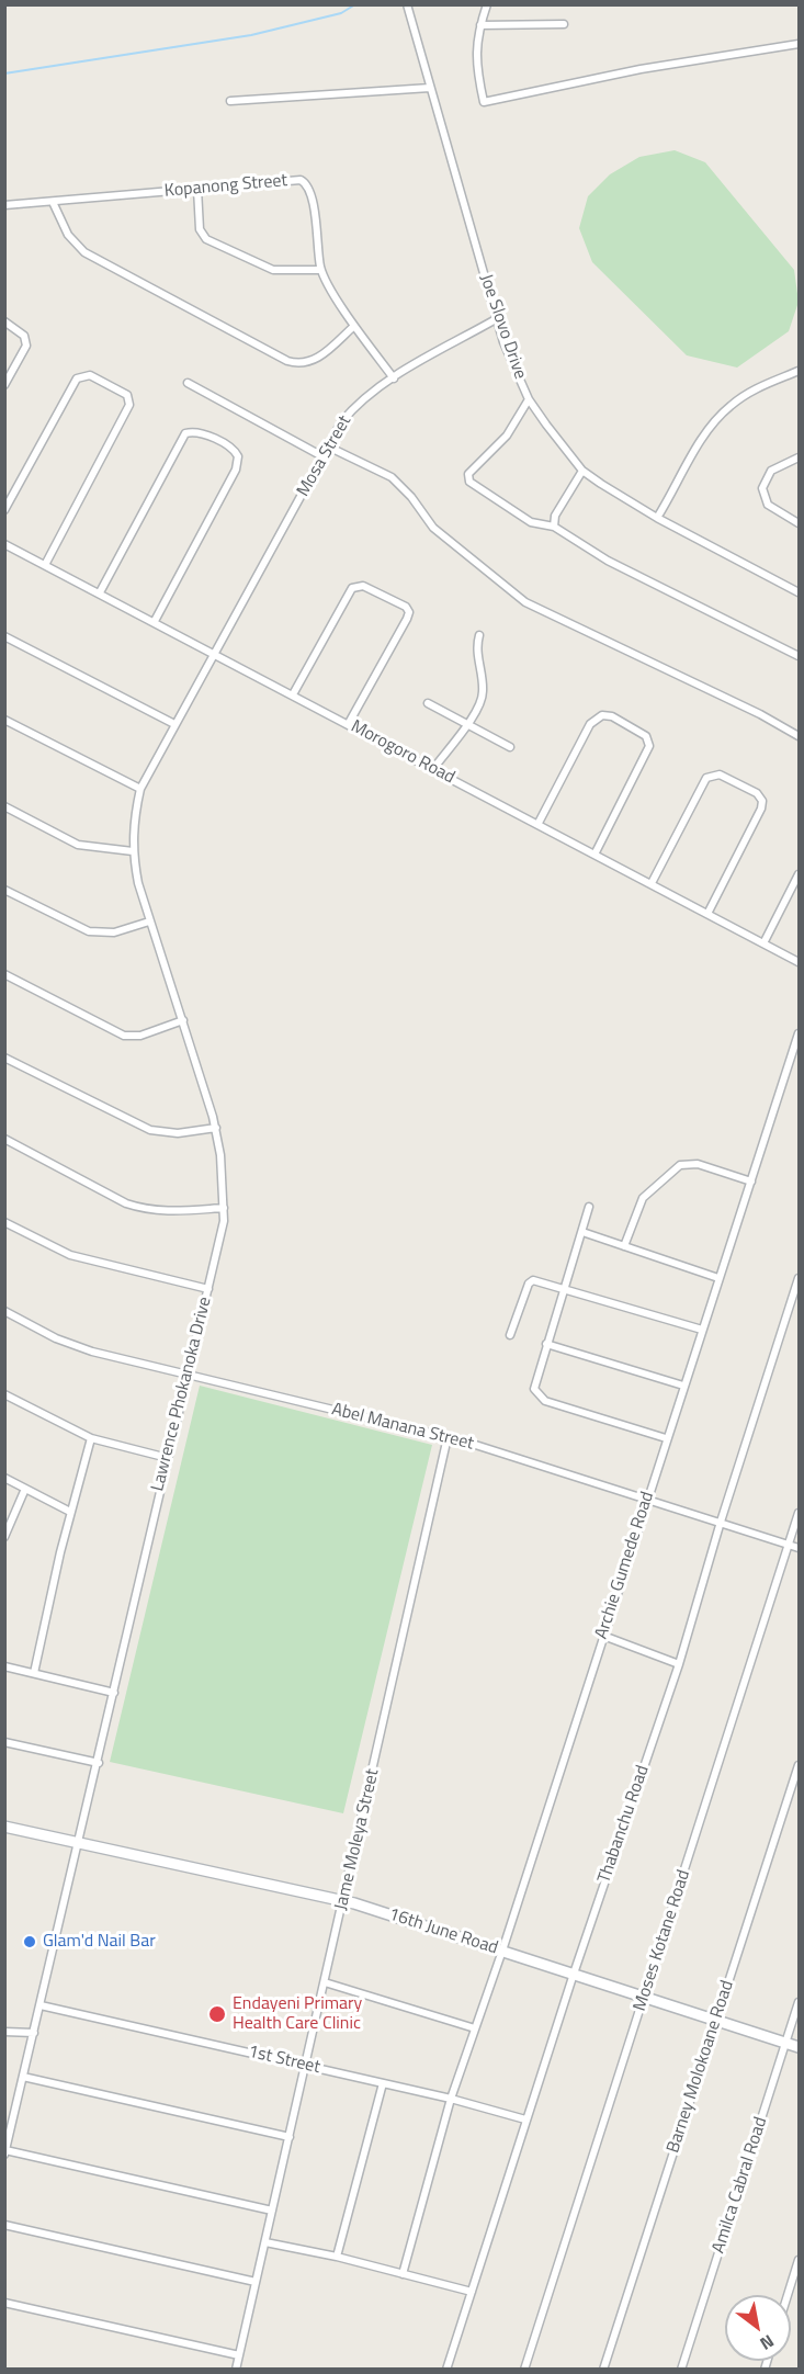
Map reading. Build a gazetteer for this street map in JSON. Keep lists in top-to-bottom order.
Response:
{
  "streets": {
    "street": [
      "Kopanong Street",
      "Joe Slovo Drive",
      "Mosa Street",
      "Morogoro Road",
      "Lawrence Phokanoka Drive",
      "Abel Manana Street",
      "Archie Gumede Road",
      "Thabanchu Road",
      "Jame Moleya Street",
      "16th June Road",
      "Moses Kotane Road",
      "1st Street",
      "Barney Molokoane Road",
      "Amilca Cabral Road"
    ]
  },
  "crossings": [
    ["Kopanong Street", "Mosa Street"],
    ["Joe Slovo Drive", "Mosa Street"],
    ["Mosa Street", "Morogoro Road"],
    ["Mosa Street", "Lawrence Phokanoka Drive"],
    ["Morogoro Road", "Lawrence Phokanoka Drive"],
    ["Lawrence Phokanoka Drive", "Abel Manana Street"],
    ["Lawrence Phokanoka Drive", "16th June Road"],
    ["Lawrence Phokanoka Drive", "1st Street"],
    ["Abel Manana Street", "Archie Gumede Road"],
    ["Abel Manana Street", "Thabanchu Road"],
    ["Abel Manana Street", "Jame Moleya Street"],
    ["Abel Manana Street", "Moses Kotane Road"],
    ["Archie Gumede Road", "16th June Road"],
    ["Archie Gumede Road", "1st Street"],
    ["Thabanchu Road", "16th June Road"],
    ["Thabanchu Road", "1st Street"],
    ["Jame Moleya Street", "16th June Road"],
    ["Jame Moleya Street", "1st Street"],
    ["16th June Road", "Moses Kotane Road"],
    ["16th June Road", "Barney Molokoane Road"],
    ["16th June Road", "Amilca Cabral Road"]
  ],
  "places": ["Glam'd Nail Bar", "Endayeni Primary Health Care Clinic"],
  "north": "bottom right"
}
